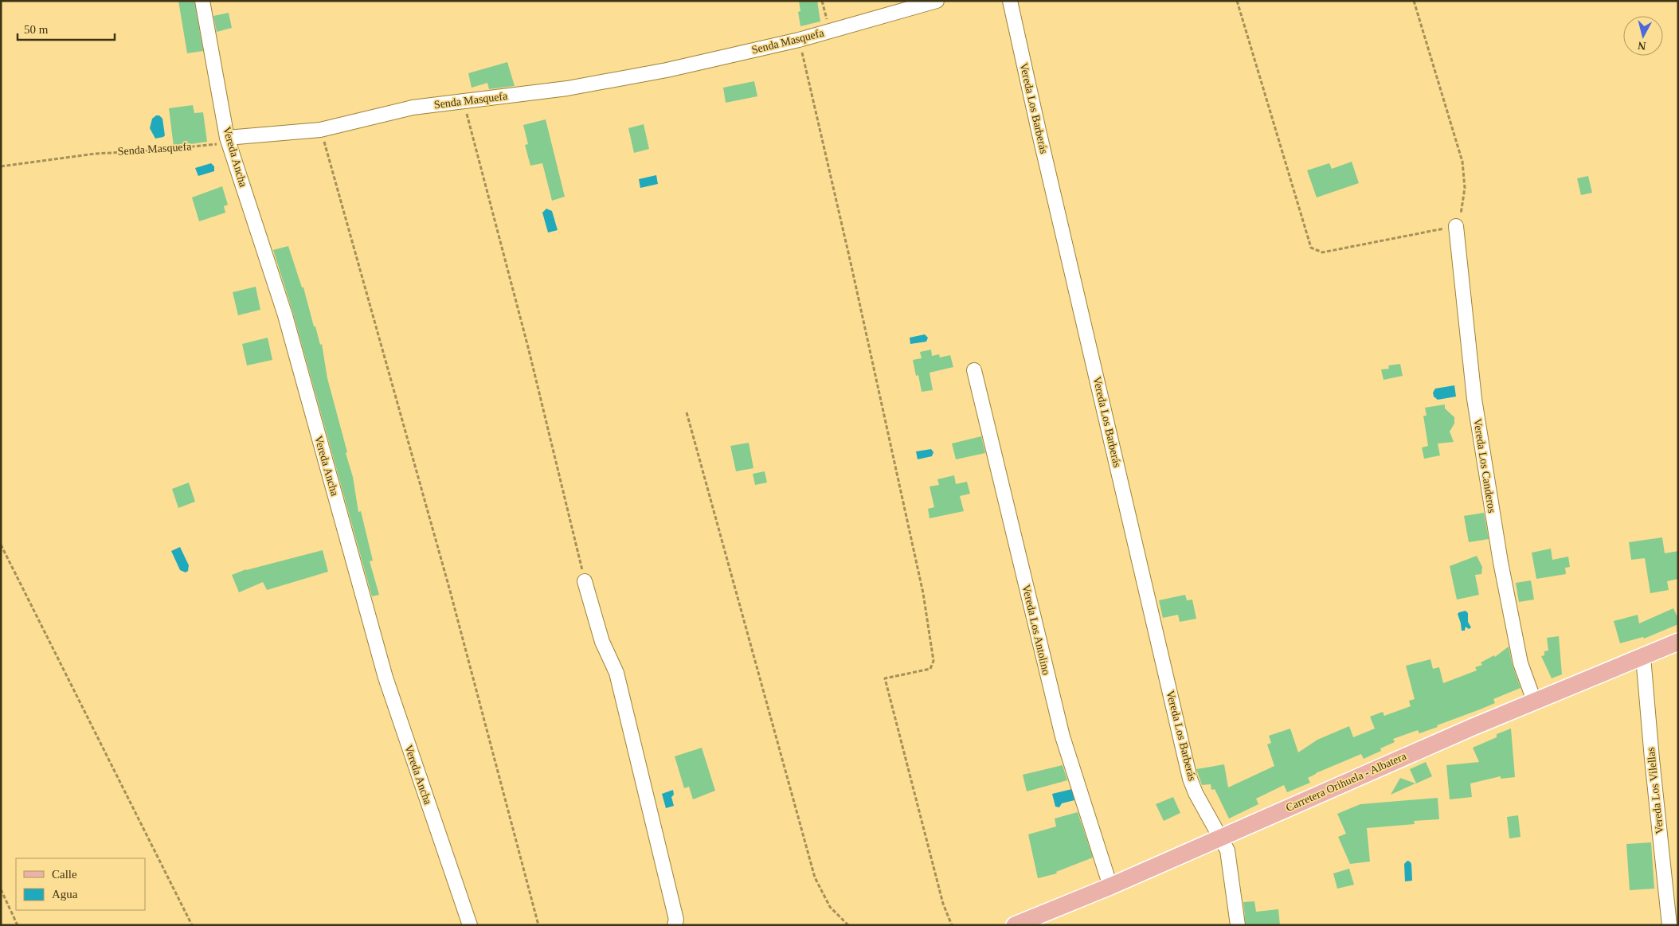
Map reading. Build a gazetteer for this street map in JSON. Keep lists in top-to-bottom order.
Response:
{
  "streets": {
    "main road": ["Carretera Orihuela - Albatera"],
    "street": [
      "Senda Masquefa",
      "Vereda Los Barberás",
      "Vereda Ancha",
      "Vereda Los Canderos",
      "Vereda Los Antolino",
      "Vereda Los Vilellas"
    ]
  },
  "crossings": [
    ["Senda Masquefa", "Vereda Ancha"],
    ["Vereda Los Barberás", "Carretera Orihuela - Albatera"],
    ["Vereda Los Canderos", "Carretera Orihuela - Albatera"],
    ["Vereda Los Antolino", "Carretera Orihuela - Albatera"],
    ["Carretera Orihuela - Albatera", "Vereda Los Vilellas"]
  ],
  "legend": ["Calle", "Agua"],
  "scale_bar": "50 m",
  "north": "bottom"
}
